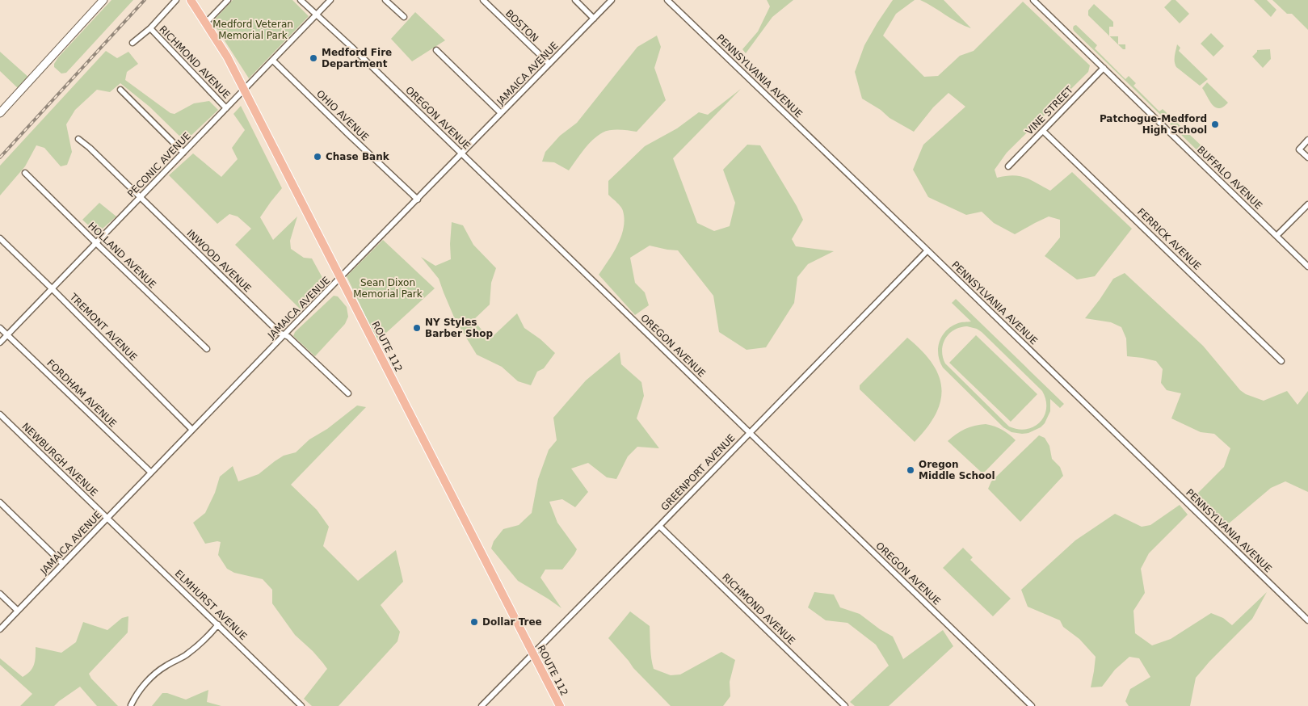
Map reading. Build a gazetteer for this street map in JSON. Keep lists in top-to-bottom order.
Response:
{
  "streets": {
    "main road": ["ROUTE 112"],
    "street": [
      "BOSTON",
      "RICHMOND AVENUE",
      "JAMAICA AVENUE",
      "PENNSYLVANIA AVENUE",
      "VINE STREET",
      "OHIO AVENUE",
      "OREGON AVENUE",
      "PECONIC AVENUE",
      "BUFFALO AVENUE",
      "FERRICK AVENUE",
      "HOLLAND AVENUE",
      "INWOOD AVENUE",
      "TREMONT AVENUE",
      "FORDHAM AVENUE",
      "NEWBURGH AVENUE",
      "GREENPORT AVENUE",
      "ELMHURST AVENUE"
    ]
  },
  "crossings": [
    ["BOSTON", "JAMAICA AVENUE"],
    ["RICHMOND AVENUE", "PECONIC AVENUE"],
    ["RICHMOND AVENUE", "GREENPORT AVENUE"],
    ["JAMAICA AVENUE", "OHIO AVENUE"],
    ["JAMAICA AVENUE", "OREGON AVENUE"],
    ["JAMAICA AVENUE", "INWOOD AVENUE"],
    ["JAMAICA AVENUE", "TREMONT AVENUE"],
    ["JAMAICA AVENUE", "ROUTE 112"],
    ["JAMAICA AVENUE", "FORDHAM AVENUE"],
    ["JAMAICA AVENUE", "NEWBURGH AVENUE"],
    ["JAMAICA AVENUE", "ELMHURST AVENUE"],
    ["PENNSYLVANIA AVENUE", "GREENPORT AVENUE"],
    ["VINE STREET", "BUFFALO AVENUE"],
    ["VINE STREET", "FERRICK AVENUE"],
    ["OHIO AVENUE", "PECONIC AVENUE"],
    ["OREGON AVENUE", "PECONIC AVENUE"],
    ["OREGON AVENUE", "GREENPORT AVENUE"],
    ["PECONIC AVENUE", "HOLLAND AVENUE"],
    ["PECONIC AVENUE", "INWOOD AVENUE"],
    ["PECONIC AVENUE", "TREMONT AVENUE"],
    ["PECONIC AVENUE", "ROUTE 112"],
    ["PECONIC AVENUE", "FORDHAM AVENUE"],
    ["ROUTE 112", "GREENPORT AVENUE"],
    ["NEWBURGH AVENUE", "ELMHURST AVENUE"]
  ],
  "parks": ["Medford Veteran Memorial Park", "Sean Dixon Memorial Park"],
  "places": [
    "Medford Fire Department",
    "Patchogue-Medford High School",
    "Chase Bank",
    "NY Styles Barber Shop",
    "Oregon Middle School",
    "Dollar Tree"
  ]
}
